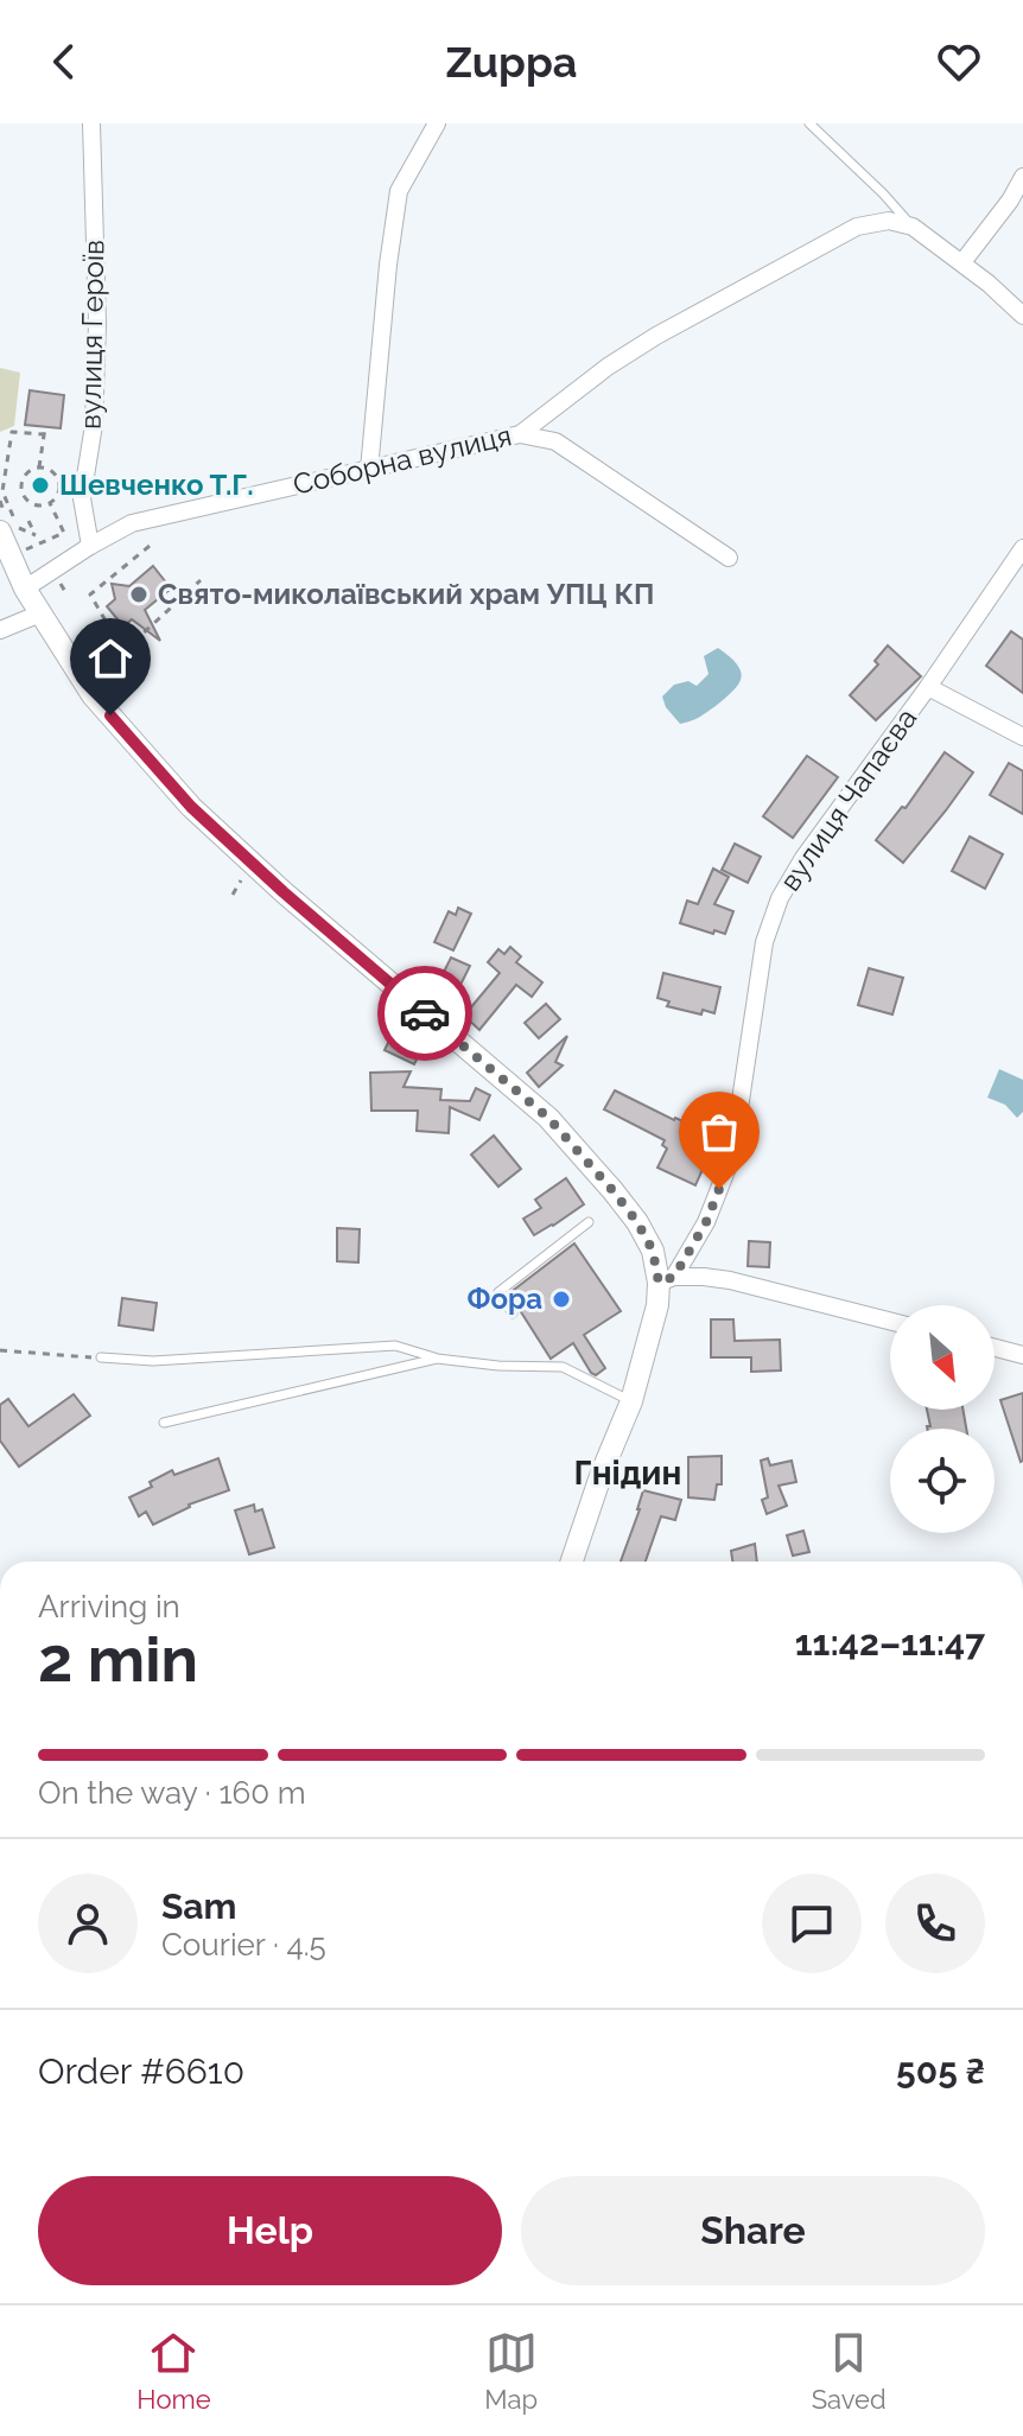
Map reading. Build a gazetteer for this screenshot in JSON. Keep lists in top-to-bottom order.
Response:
{
  "streets": {
    "street": ["вулиця Героїв", "Соборна вулиця", "вулиця Чапаєва"]
  },
  "crossings": [
    ["вулиця Героїв", "Соборна вулиця"]
  ],
  "districts": ["Гнідин"],
  "places": ["Шевченко Т.Г.", "Свято-миколаївський храм УПЦ КП", "Фора"],
  "north": "bottom right",
  "page": {
    "header": "Zuppa",
    "heading": ["2 min", "Arriving in", "11:42–11:47"],
    "panel": [
      "Sam",
      "Courier · 4.5",
      "Order #6610",
      "505 ₴"
    ],
    "bar": "On the way · 160 m",
    "buttons": ["Help", "Share"],
    "tabs": ["Home", "Map", "Saved"]
  }
}
